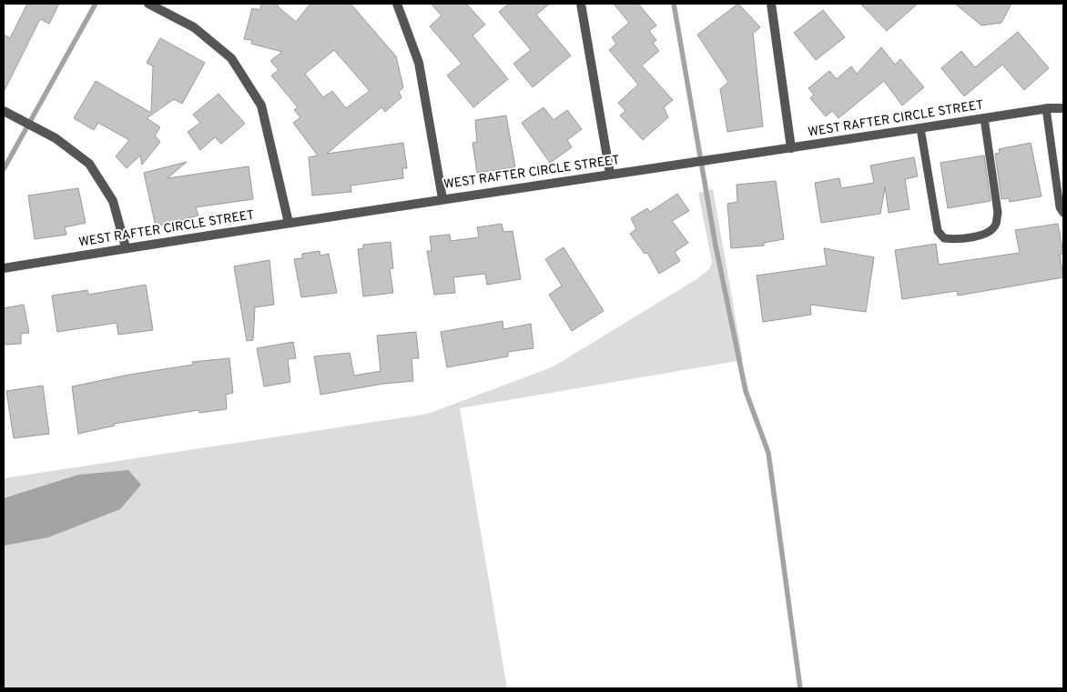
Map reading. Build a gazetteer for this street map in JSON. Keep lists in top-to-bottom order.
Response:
{
  "streets": {
    "street": ["WEST RAFTER CIRCLE STREET"]
  }
}
